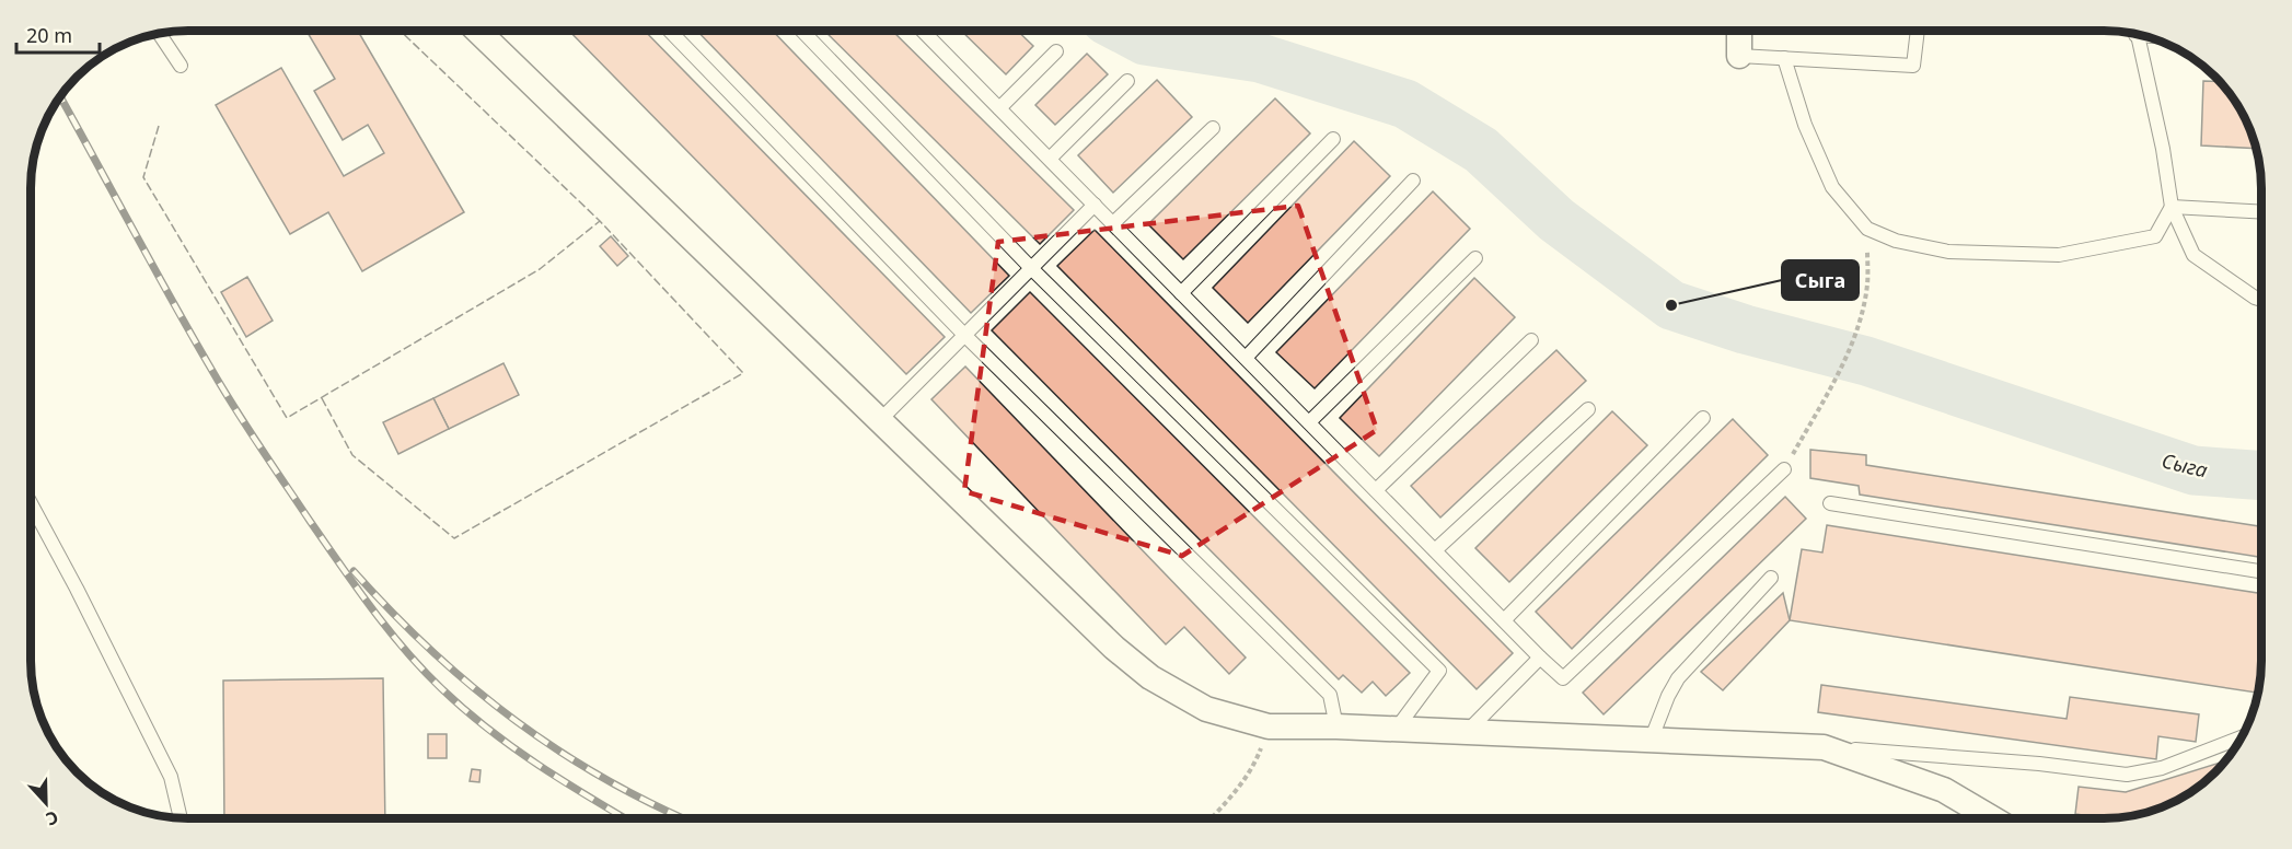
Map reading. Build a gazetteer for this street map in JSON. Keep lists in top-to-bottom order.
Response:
{
  "water": ["Сыга"],
  "places": ["Сыга"],
  "scale_bar": "20 m",
  "north": "bottom"
}
